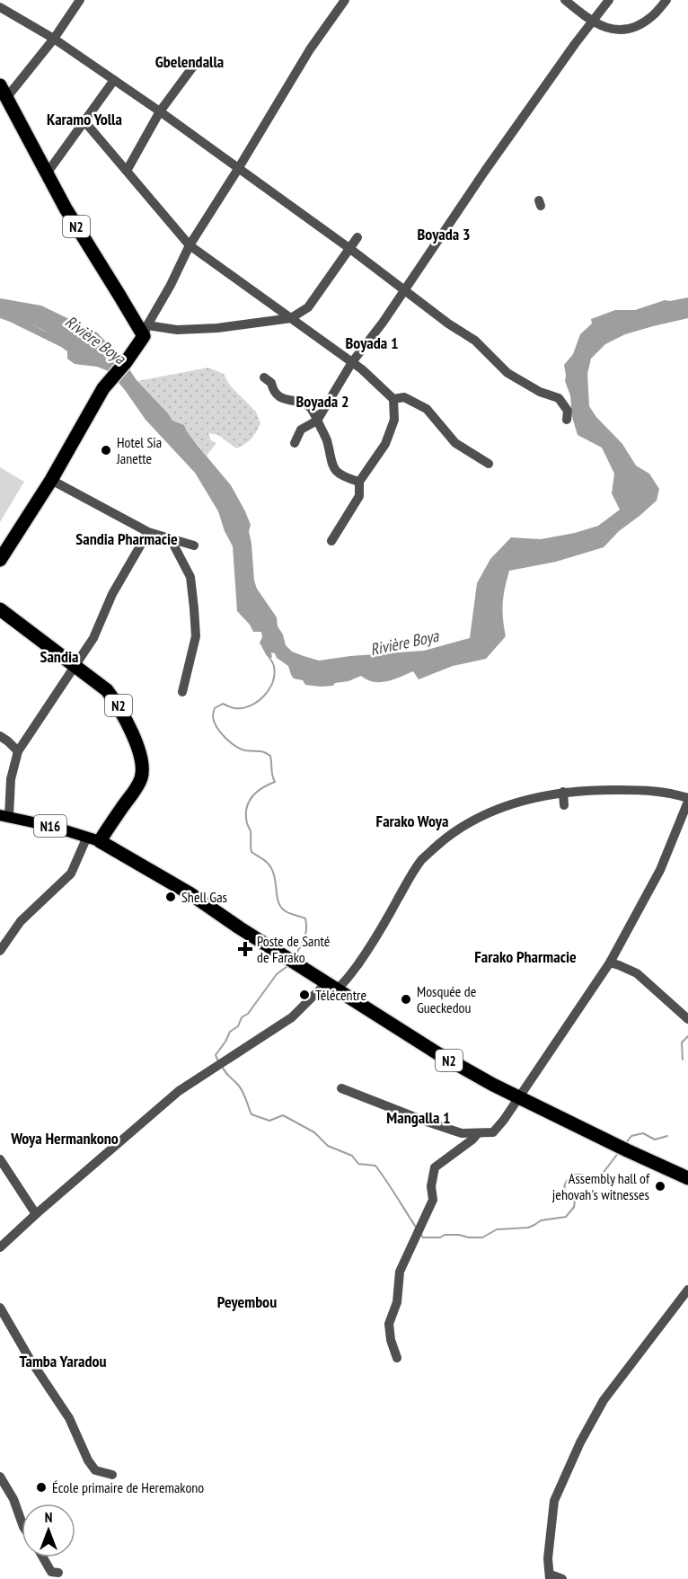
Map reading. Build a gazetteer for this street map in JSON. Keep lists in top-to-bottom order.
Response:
{
  "streets": {
    "highway": ["N2"],
    "main road": ["N16"]
  },
  "crossings": [
    ["N2", "N16"]
  ],
  "districts": [
    "Gbelendalla",
    "Karamo Yolla",
    "Boyada 3",
    "Boyada 1",
    "Boyada 2",
    "Sandia Pharmacie",
    "Sandia",
    "Farako Woya",
    "Farako Pharmacie",
    "Mangalla 1",
    "Woya Hermankono",
    "Peyembou",
    "Tamba Yaradou"
  ],
  "water": ["Rivière Boya"],
  "places": {
    "other": [
      "Hotel Sia Janette",
      "Shell Gas",
      "Télécentre",
      "Mosquée de Gueckedou",
      "Assembly hall of jehovah's witnesses",
      "École primaire de Heremakono"
    ],
    "health": ["Poste de Santé de Farako"]
  },
  "north": "top"
}
